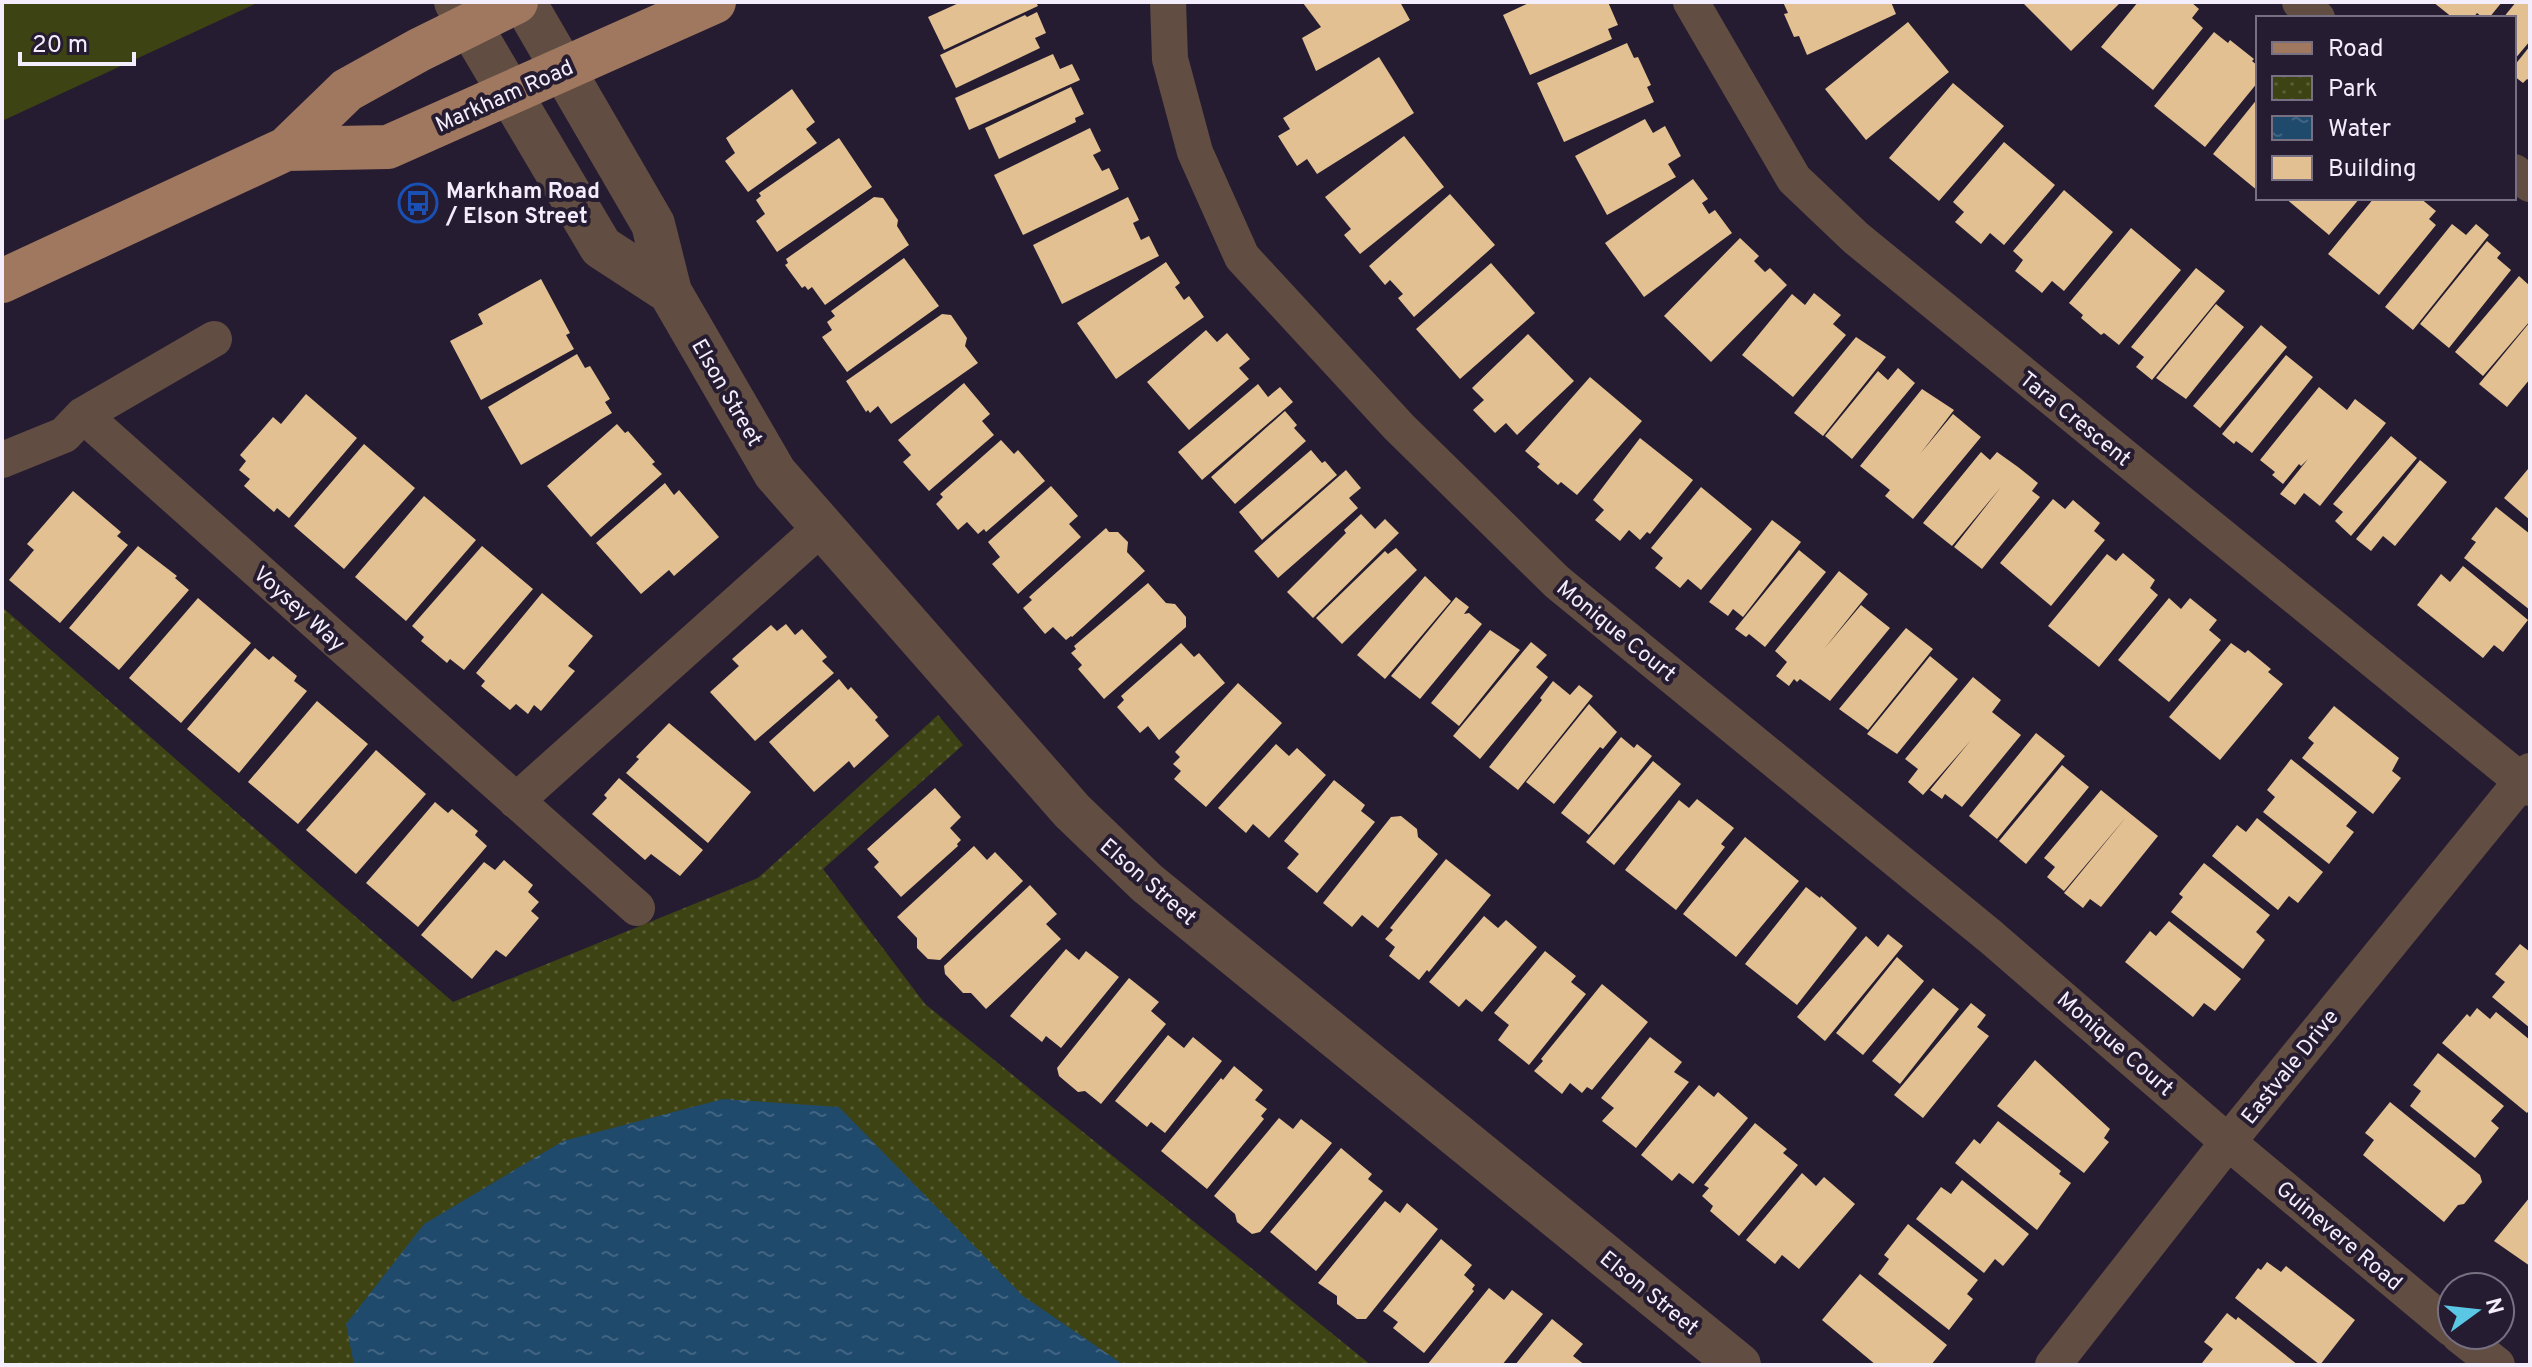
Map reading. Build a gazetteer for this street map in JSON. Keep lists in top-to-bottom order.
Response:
{
  "streets": {
    "main road": ["Markham Road"],
    "street": [
      "Elson Street",
      "Tara Crescent",
      "Voysey Way",
      "Monique Court",
      "Eastvale Drive",
      "Guinevere Road"
    ]
  },
  "crossings": [
    ["Markham Road", "Elson Street"],
    ["Tara Crescent", "Eastvale Drive"],
    ["Monique Court", "Eastvale Drive"],
    ["Monique Court", "Guinevere Road"],
    ["Eastvale Drive", "Guinevere Road"]
  ],
  "places": {
    "bus stop": ["Markham Road / Elson Street"]
  },
  "legend": [
    "Road",
    "Park",
    "Water",
    "Building"
  ],
  "scale_bar": "20 m",
  "north": "right"
}
